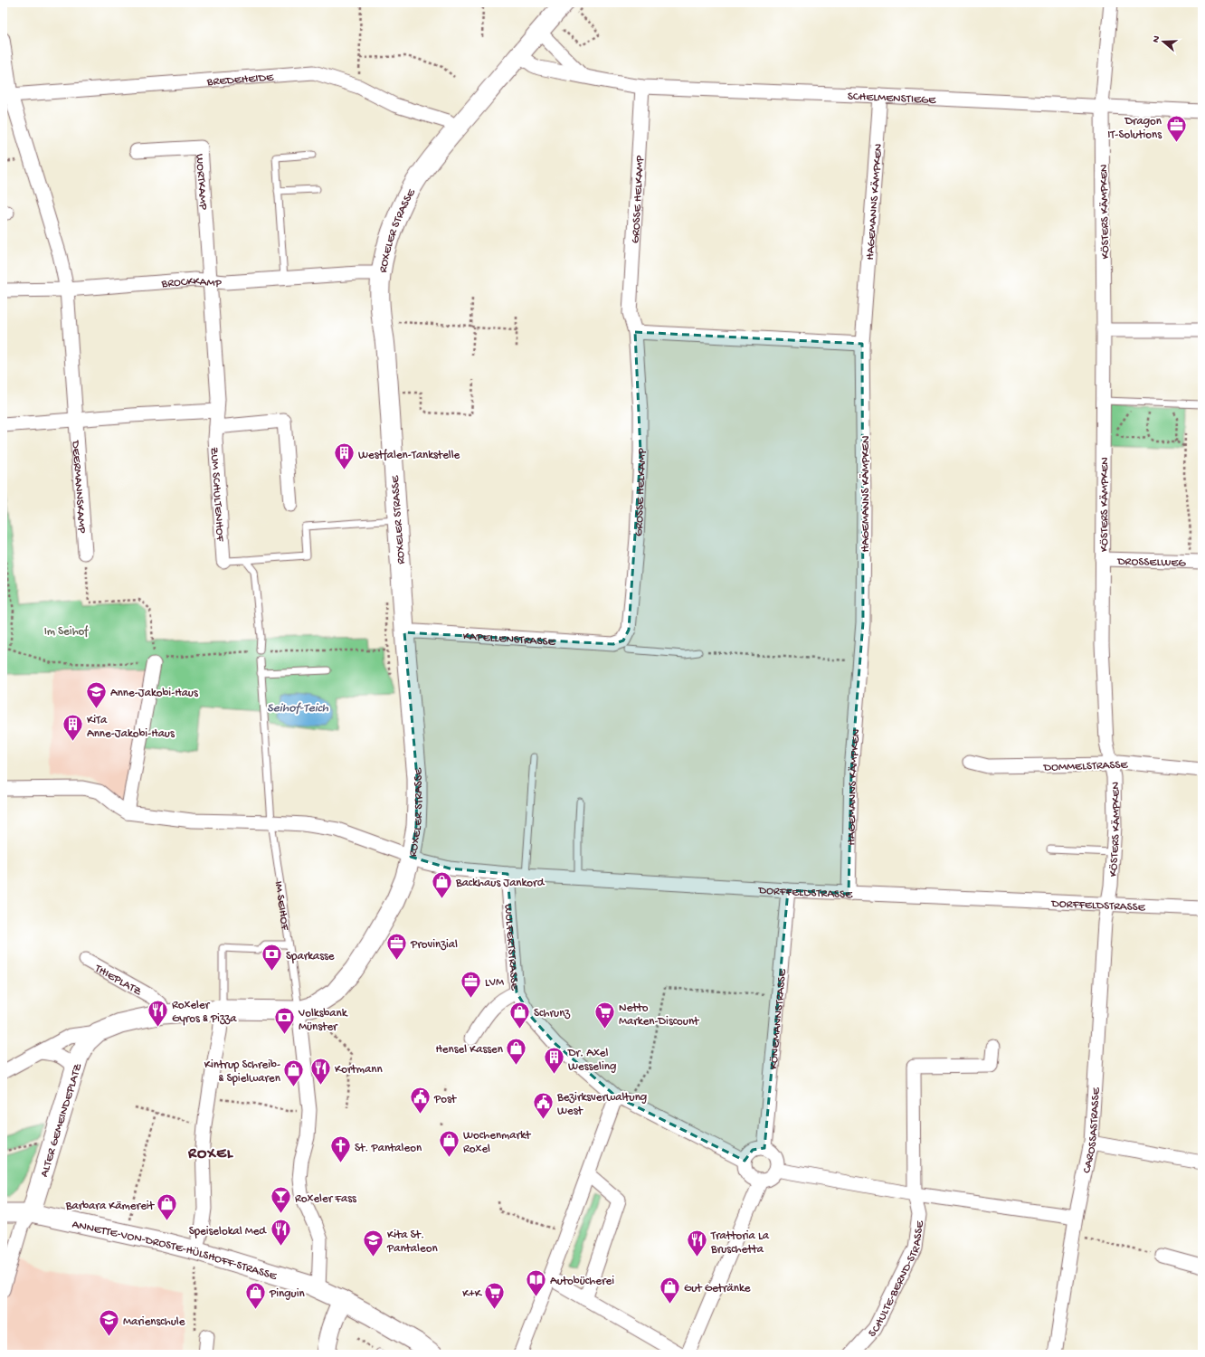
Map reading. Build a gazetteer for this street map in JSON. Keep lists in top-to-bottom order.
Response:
{
  "streets": {
    "main road": ["ROXELER STRASSE", "ALTER GEMEINDEPLATZ", "ANNETTE-VON-DROSTE-HÜLSHOFF-STRASSE"],
    "street": [
      "BREDEHEIDE",
      "SCHELMENSTIEGE",
      "WORTKAMP",
      "GROSSE HELKAMP",
      "HAGEMANNS KÄMPKEN",
      "KÖSTERS KÄMPKEN",
      "BROCKKAMP",
      "DEERMANNSKAMP",
      "ZUM SCHULTENHOF",
      "DROSSELWEG",
      "KAPELLENSTRASSE",
      "DOMMELSTRASSE",
      "DORFFELDSTRASSE",
      "WULFERTSTRASSE",
      "THIEPLATZ",
      "KÖNEMANNSTRASSE",
      "CAROSSASTRASSE",
      "SCHULTE-BERND-STRASSE"
    ],
    "lane": ["IM SEIHOF"]
  },
  "crossings": [
    ["BREDEHEIDE", "ROXELER STRASSE"],
    ["SCHELMENSTIEGE", "GROSSE HELKAMP"],
    ["SCHELMENSTIEGE", "HAGEMANNS KÄMPKEN"],
    ["SCHELMENSTIEGE", "KÖSTERS KÄMPKEN"],
    ["SCHELMENSTIEGE", "ROXELER STRASSE"],
    ["WORTKAMP", "BROCKKAMP"],
    ["WORTKAMP", "ZUM SCHULTENHOF"],
    ["GROSSE HELKAMP", "KAPELLENSTRASSE"],
    ["HAGEMANNS KÄMPKEN", "DORFFELDSTRASSE"],
    ["KÖSTERS KÄMPKEN", "DROSSELWEG"],
    ["KÖSTERS KÄMPKEN", "DOMMELSTRASSE"],
    ["KÖSTERS KÄMPKEN", "DORFFELDSTRASSE"],
    ["KÖSTERS KÄMPKEN", "CAROSSASTRASSE"],
    ["ROXELER STRASSE", "BROCKKAMP"],
    ["ROXELER STRASSE", "KAPELLENSTRASSE"],
    ["ROXELER STRASSE", "DORFFELDSTRASSE"],
    ["ROXELER STRASSE", "IM SEIHOF"],
    ["BROCKKAMP", "DEERMANNSKAMP"],
    ["BROCKKAMP", "ZUM SCHULTENHOF"],
    ["DORFFELDSTRASSE", "WULFERTSTRASSE"],
    ["DORFFELDSTRASSE", "KÖNEMANNSTRASSE"],
    ["DORFFELDSTRASSE", "CAROSSASTRASSE"],
    ["WULFERTSTRASSE", "KÖNEMANNSTRASSE"],
    ["ALTER GEMEINDEPLATZ", "ANNETTE-VON-DROSTE-HÜLSHOFF-STRASSE"]
  ],
  "districts": ["ROXEL"],
  "water": ["Seihof-Teich"],
  "parks": ["Im Seihof"],
  "places": {
    "office": ["Dragon IT-Solutions", "Provinzial", "LVM"],
    "building": ["Westfalen-Tankstelle", "KiTa Anne-Jakobi-Haus", "Dr. Axel Wesseling"],
    "school or university": ["Anne-Jakobi-Haus", "Kita St. Pantaleon", "Marienschule"],
    "shop": [
      "Backhaus Jankord",
      "Schrunz",
      "Hensel Kassen",
      "Kintrup Schreib- & Spielwaren",
      "Wochenmarkt Roxel",
      "Barbara Kämereit",
      "Gut Getränke",
      "Pinguin"
    ],
    "bank": ["Sparkasse", "Volksbank Münster"],
    "restaurant": [
      "Roxeler Gyros & Pizza",
      "Kortmann",
      "Speiselokal Med",
      "Trattoria La Bruschetta"
    ],
    "supermarket": ["Netto Marken-Discount", "K+K"],
    "public building": ["Post", "Bezirksverwaltung West"],
    "church": ["St. Pantaleon"],
    "bar": ["Roxeler Fass"],
    "library": ["Autobücherei"]
  },
  "north": "left"
}
